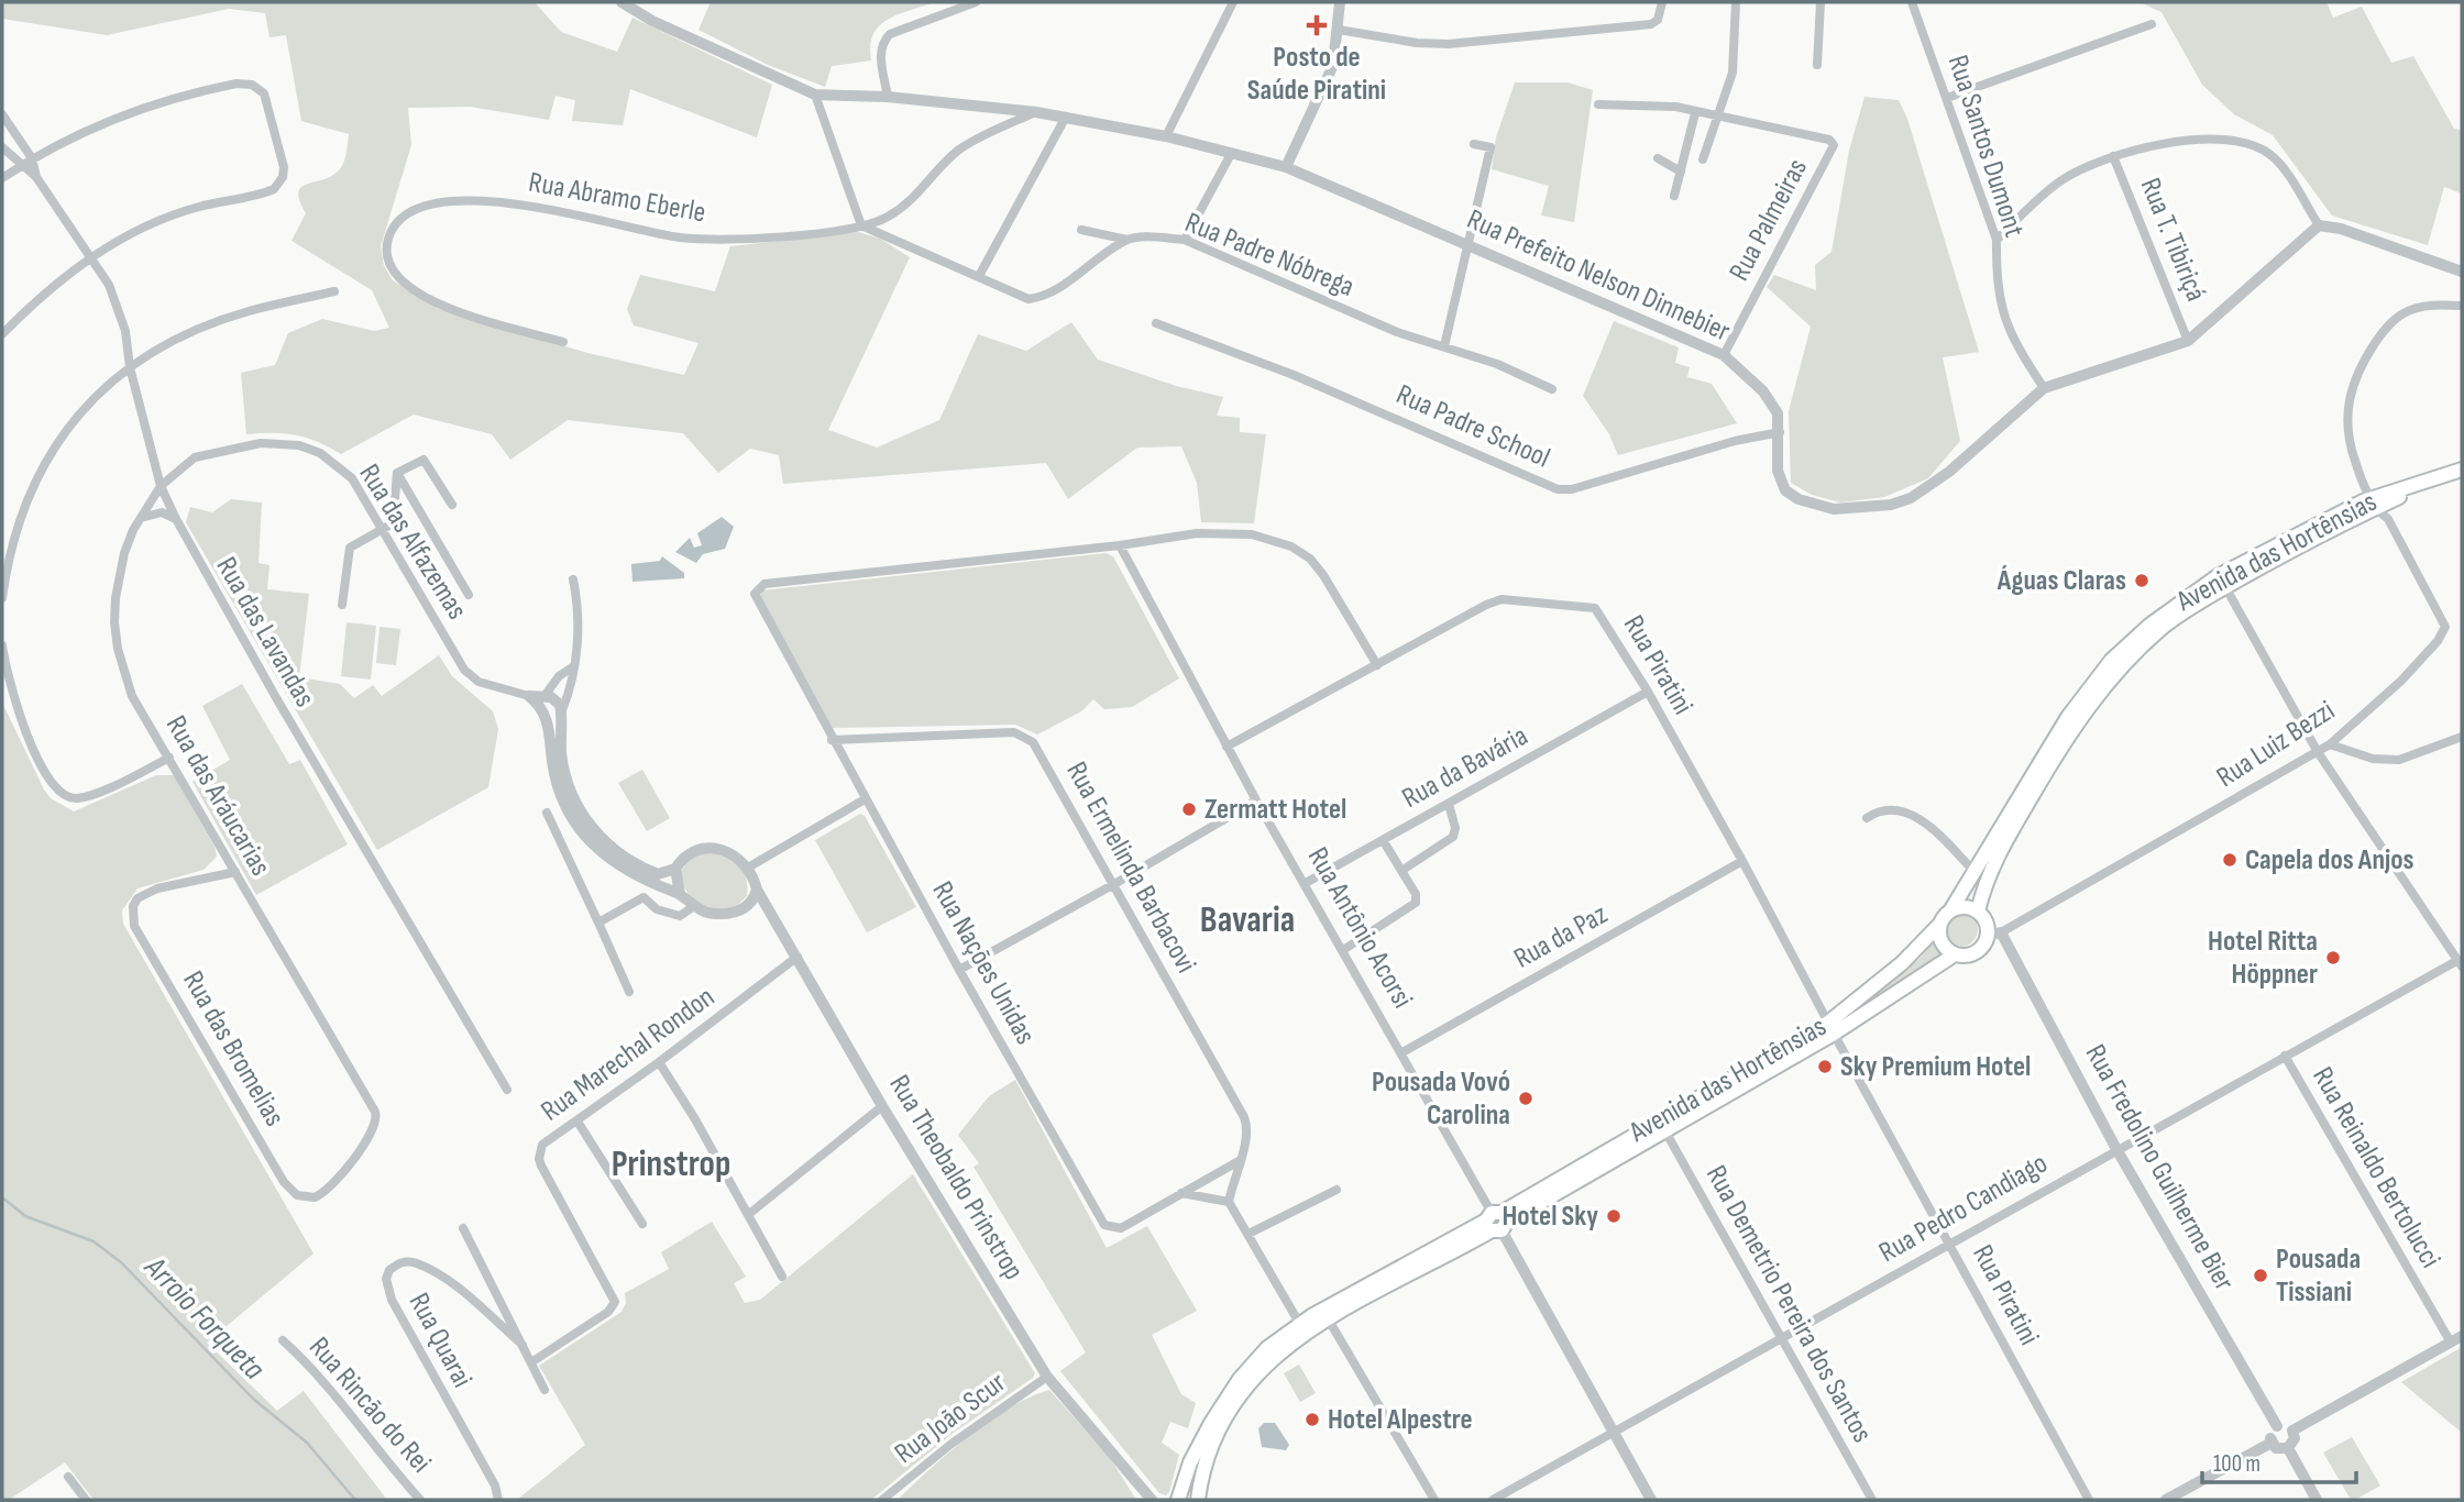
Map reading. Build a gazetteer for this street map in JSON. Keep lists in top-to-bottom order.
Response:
{
  "streets": {
    "main road": ["Avenida das Hortênsias"],
    "street": [
      "Rua Santos Dumont",
      "Rua Abramo Eberle",
      "Rua Palmeiras",
      "Rua T. Tibiriçá",
      "Rua Padre Nóbrega",
      "Rua Prefeito Nelson Dinnebier",
      "Rua Padre School",
      "Rua das Alfazemas",
      "Rua das Lavandas",
      "Rua Piratini",
      "Rua Luiz Bezzi",
      "Rua da Bavária",
      "Rua das Aráucarias",
      "Rua Ermelinda Barbacovi",
      "Rua Antônio Acorsi",
      "Rua da Paz",
      "Rua Nações Unidas",
      "Rua das Bromelias",
      "Rua Marechal Rondon",
      "Rua Fredolino Guilherme Bier",
      "Rua Reinaldo Bertolucci",
      "Rua Theobaldo Prinstrop",
      "Rua Pedro Candiago",
      "Rua Demetrio Pereira dos Santos",
      "Rua Quarai",
      "Rua Rincão do Rei",
      "Rua João Scur"
    ]
  },
  "crossings": [
    ["Rua Santos Dumont", "Rua Prefeito Nelson Dinnebier"],
    ["Rua Abramo Eberle", "Rua Prefeito Nelson Dinnebier"],
    ["Rua Palmeiras", "Rua Prefeito Nelson Dinnebier"],
    ["Rua T. Tibiriçá", "Rua Prefeito Nelson Dinnebier"],
    ["Rua Prefeito Nelson Dinnebier", "Rua Padre School"],
    ["Rua das Alfazemas", "Rua das Lavandas"],
    ["Rua das Alfazemas", "Rua das Aráucarias"],
    ["Avenida das Hortênsias", "Rua Piratini"],
    ["Avenida das Hortênsias", "Rua Luiz Bezzi"],
    ["Avenida das Hortênsias", "Rua Antônio Acorsi"],
    ["Avenida das Hortênsias", "Rua Fredolino Guilherme Bier"],
    ["Avenida das Hortênsias", "Rua Demetrio Pereira dos Santos"],
    ["Rua das Lavandas", "Rua das Aráucarias"],
    ["Rua Piratini", "Rua da Bavária"],
    ["Rua Piratini", "Rua Antônio Acorsi"],
    ["Rua Piratini", "Rua da Paz"],
    ["Rua Piratini", "Rua Pedro Candiago"],
    ["Rua Luiz Bezzi", "Rua Fredolino Guilherme Bier"],
    ["Rua da Bavária", "Rua Antônio Acorsi"],
    ["Rua das Aráucarias", "Rua das Bromelias"],
    ["Rua Ermelinda Barbacovi", "Rua Nações Unidas"],
    ["Rua Antônio Acorsi", "Rua da Paz"],
    ["Rua Antônio Acorsi", "Rua Nações Unidas"],
    ["Rua Antônio Acorsi", "Rua Pedro Candiago"],
    ["Rua Marechal Rondon", "Rua Theobaldo Prinstrop"],
    ["Rua Fredolino Guilherme Bier", "Rua Pedro Candiago"],
    ["Rua Reinaldo Bertolucci", "Rua Pedro Candiago"],
    ["Rua Theobaldo Prinstrop", "Rua João Scur"],
    ["Rua Pedro Candiago", "Rua Demetrio Pereira dos Santos"]
  ],
  "districts": ["Bavaria", "Prinstrop"],
  "water": ["Arroio Forqueta"],
  "places": {
    "health": ["Posto de Saúde Piratini"],
    "other": [
      "Águas Claras",
      "Zermatt Hotel",
      "Capela dos Anjos",
      "Hotel Ritta Höppner",
      "Sky Premium Hotel",
      "Pousada Vovó Carolina",
      "Hotel Sky",
      "Pousada Tissiani",
      "Hotel Alpestre"
    ]
  },
  "scale_bar": "100 m"
}
